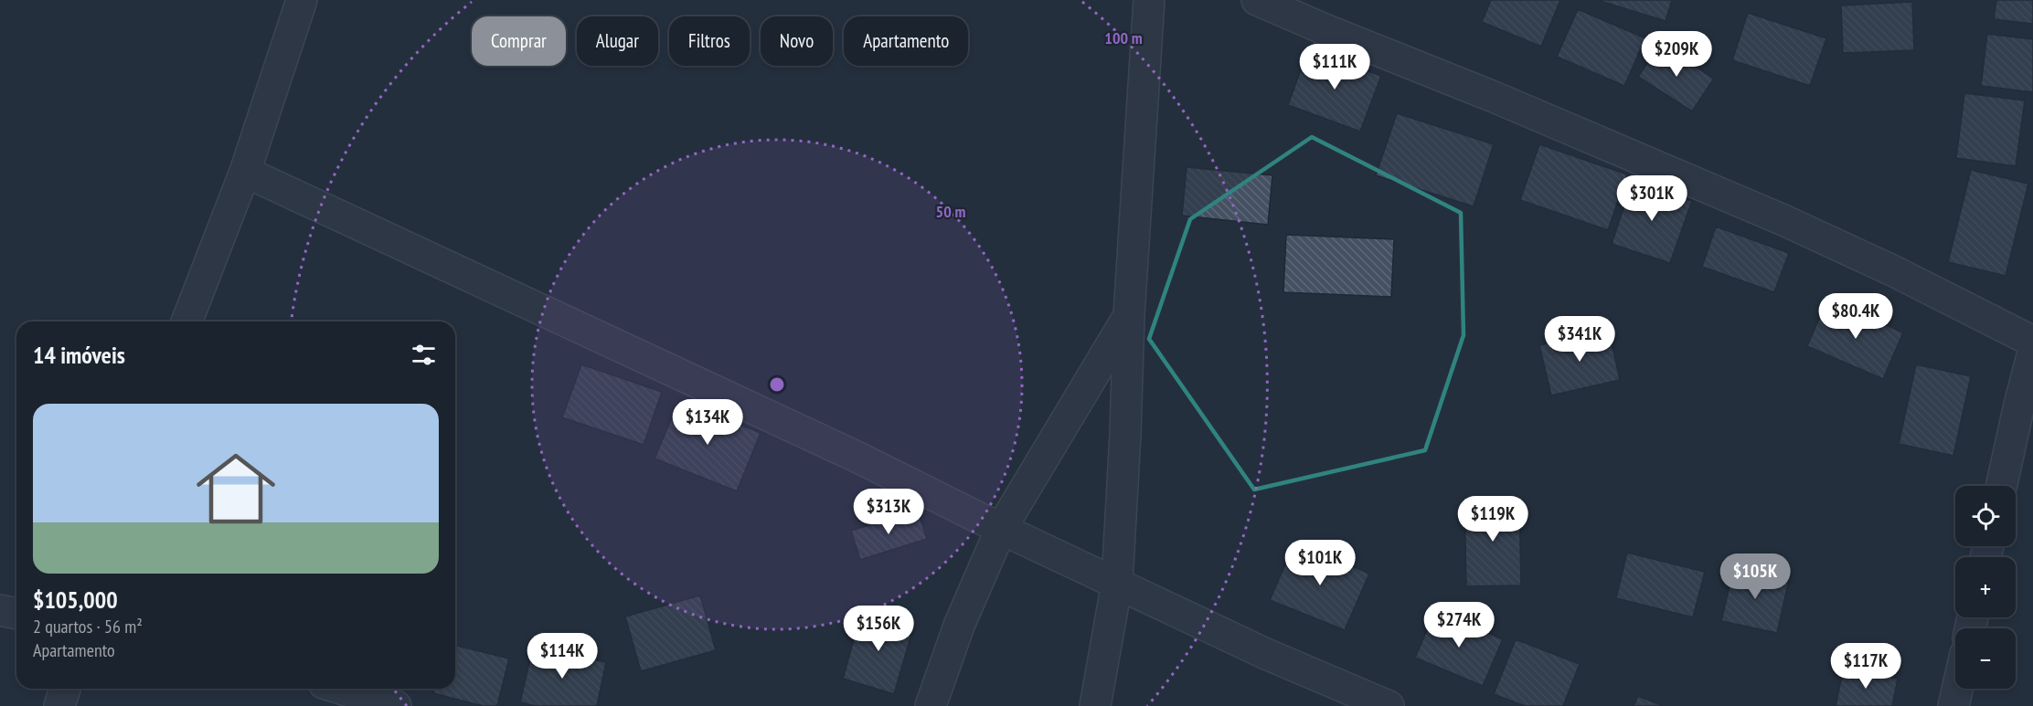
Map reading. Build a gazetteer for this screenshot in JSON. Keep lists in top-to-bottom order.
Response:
{
  "page": {
    "chip": [
      "Comprar",
      "Alugar",
      "Filtros",
      "Novo",
      "Apartamento"
    ],
    "price": [
      "$209K",
      "$111K",
      "$301K",
      "$80.4K",
      "$341K",
      "$134K",
      "$313K",
      "$119K",
      "$101K",
      "$105K",
      "$274K",
      "$156K",
      "$114K",
      "$117K"
    ],
    "heading": "14 imóveis",
    "list": [
      {
        "name": "$105,000",
        "note": "2 quartos · 56 m² · Apartamento"
      }
    ],
    "map_buttons": ["+", "−"]
  },
  "rings": ["100 m", "50 m"]
}
